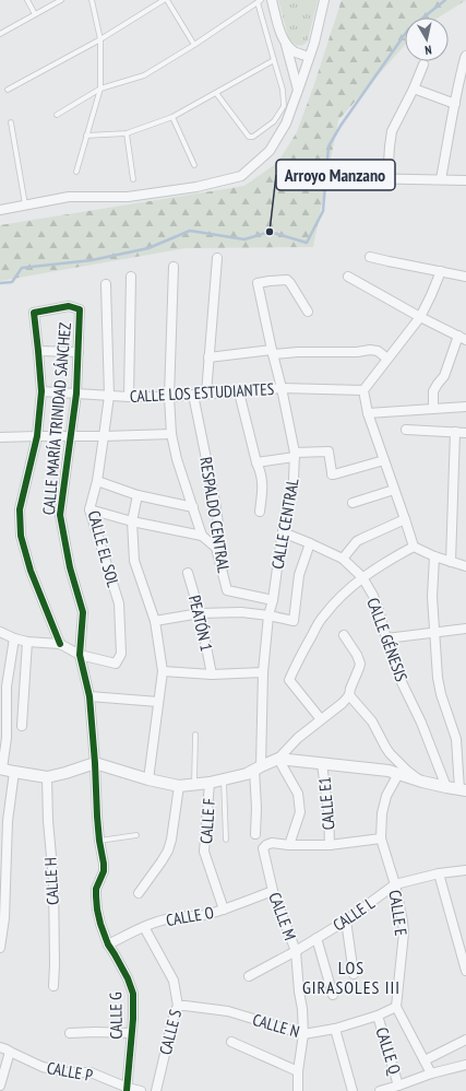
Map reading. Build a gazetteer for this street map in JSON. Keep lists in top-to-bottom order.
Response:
{
  "streets": {
    "street": [
      "CALLE LOS ESTUDIANTES",
      "CALLE MARÍA TRINIDAD SÁNCHEZ",
      "RESPALDO CENTRAL",
      "CALLE CENTRAL",
      "CALLE EL SOL",
      "PEATÓN 1",
      "CALLE GÉNESIS",
      "CALLE E1",
      "CALLE F",
      "CALLE H",
      "CALLE E",
      "CALLE L",
      "CALLE O",
      "CALLE M",
      "CALLE G",
      "CALLE N",
      "CALLE S",
      "CALLE Q",
      "CALLE P"
    ]
  },
  "crossings": [
    ["CALLE LOS ESTUDIANTES", "CALLE MARÍA TRINIDAD SÁNCHEZ"],
    ["CALLE LOS ESTUDIANTES", "RESPALDO CENTRAL"],
    ["CALLE LOS ESTUDIANTES", "CALLE CENTRAL"],
    ["CALLE LOS ESTUDIANTES", "CALLE EL SOL"],
    ["CALLE MARÍA TRINIDAD SÁNCHEZ", "CALLE EL SOL"],
    ["CALLE MARÍA TRINIDAD SÁNCHEZ", "CALLE G"],
    ["RESPALDO CENTRAL", "CALLE CENTRAL"],
    ["CALLE CENTRAL", "CALLE GÉNESIS"],
    ["CALLE F", "CALLE O"],
    ["CALLE E", "CALLE L"],
    ["CALLE E", "CALLE N"],
    ["CALLE L", "CALLE M"],
    ["CALLE O", "CALLE M"],
    ["CALLE O", "CALLE G"],
    ["CALLE O", "CALLE S"],
    ["CALLE M", "CALLE N"],
    ["CALLE G", "CALLE P"],
    ["CALLE N", "CALLE S"],
    ["CALLE N", "CALLE Q"]
  ],
  "districts": ["LOS GIRASOLES III"],
  "places": ["Arroyo Manzano"],
  "north": "bottom"
}
